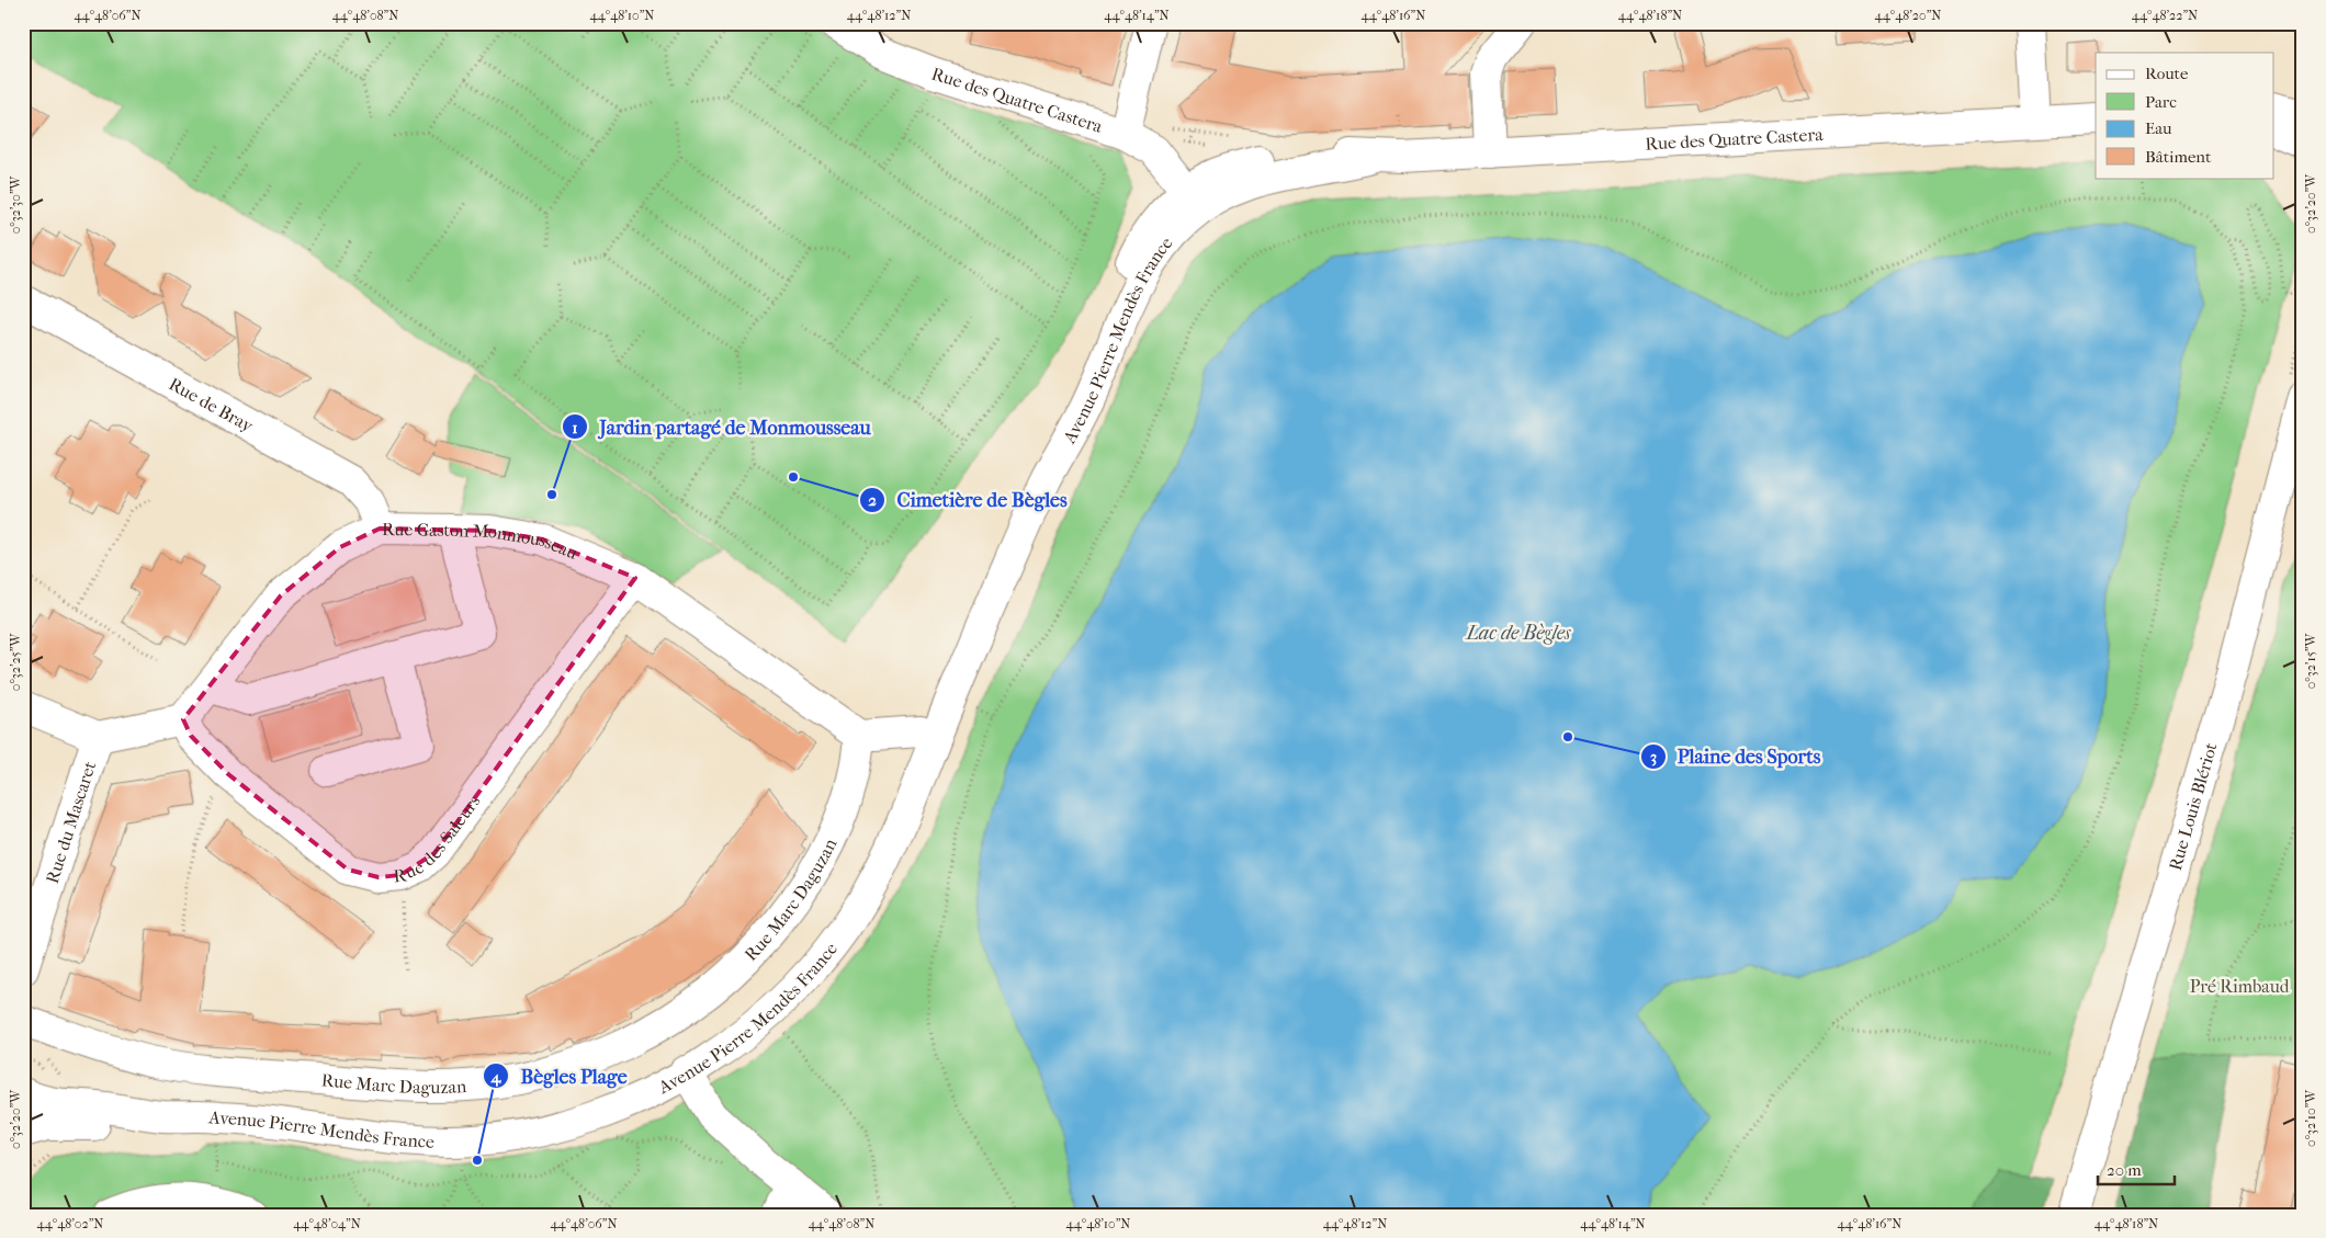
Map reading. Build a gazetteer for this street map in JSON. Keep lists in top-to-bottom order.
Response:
{
  "streets": {
    "street": [
      "Rue des Quatre Castera",
      "Avenue Pierre Mendès France",
      "Rue de Bray",
      "Rue Gaston Monmousseau",
      "Rue Louis Blériot",
      "Rue du Mascaret",
      "Rue des Saleurs",
      "Rue Marc Daguzan"
    ]
  },
  "crossings": [
    ["Rue des Quatre Castera", "Avenue Pierre Mendès France"],
    ["Rue de Bray", "Rue Gaston Monmousseau"],
    ["Rue Gaston Monmousseau", "Rue des Saleurs"],
    ["Rue Gaston Monmousseau", "Rue Marc Daguzan"]
  ],
  "water": ["Lac de Bègles"],
  "parks": ["Pré Rimbaud"],
  "places": [
    "Cimetière de Bègles",
    "Jardin partagé de Monmousseau",
    "Plaine des Sports",
    "Bègles Plage"
  ],
  "legend": [
    "Route",
    "Parc",
    "Eau",
    "Bâtiment"
  ],
  "scale_bar": "20 m",
  "coordinates": [
    "44°48'06\"N",
    "44°48'08\"N",
    "44°48'10\"N",
    "44°48'12\"N",
    "44°48'14\"N",
    "44°48'16\"N",
    "44°48'18\"N",
    "44°48'20\"N",
    "44°48'22\"N",
    "0°32'20\"W",
    "0°32'30\"W",
    "0°32'15\"W",
    "0°32'25\"W",
    "0°32'10\"W",
    "44°48'02\"N",
    "44°48'04\"N"
  ]
}
